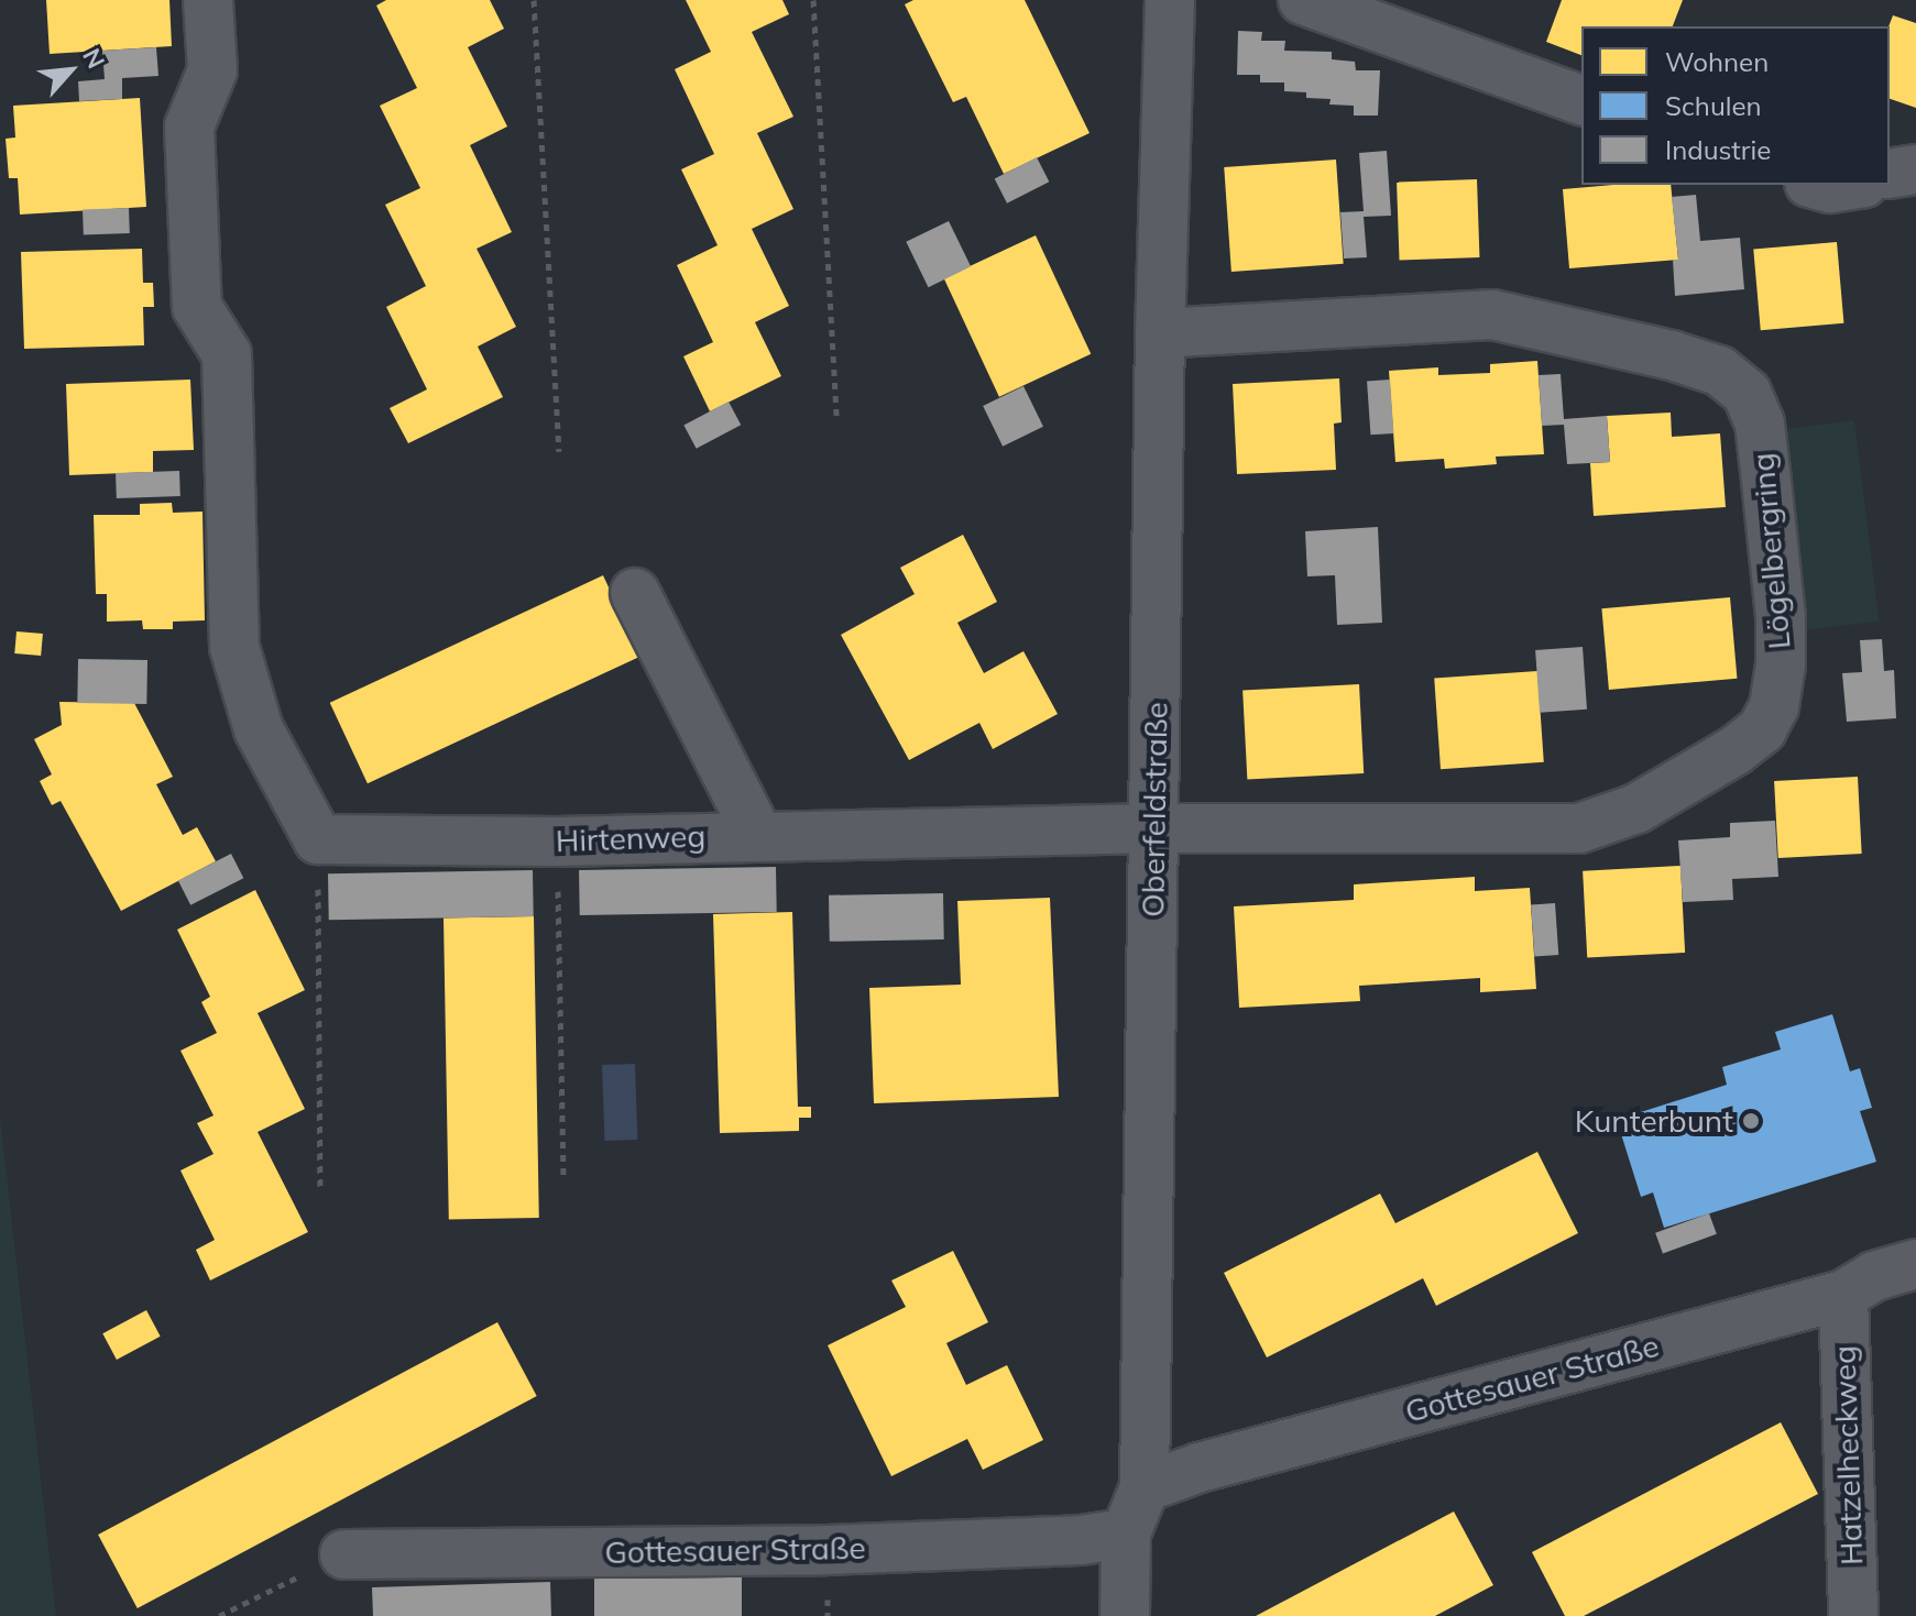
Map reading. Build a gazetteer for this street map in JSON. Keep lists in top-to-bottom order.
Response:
{
  "streets": {
    "street": [
      "Lögelbergring",
      "Oberfeldstraße",
      "Hirtenweg",
      "Gottesauer Straße",
      "Hatzelheckweg"
    ]
  },
  "crossings": [
    ["Lögelbergring", "Oberfeldstraße"],
    ["Lögelbergring", "Hirtenweg"],
    ["Oberfeldstraße", "Hirtenweg"],
    ["Oberfeldstraße", "Gottesauer Straße"],
    ["Gottesauer Straße", "Hatzelheckweg"]
  ],
  "places": ["Kunterbunt"],
  "legend": ["Wohnen", "Schulen", "Industrie"],
  "north": "top right"
}
